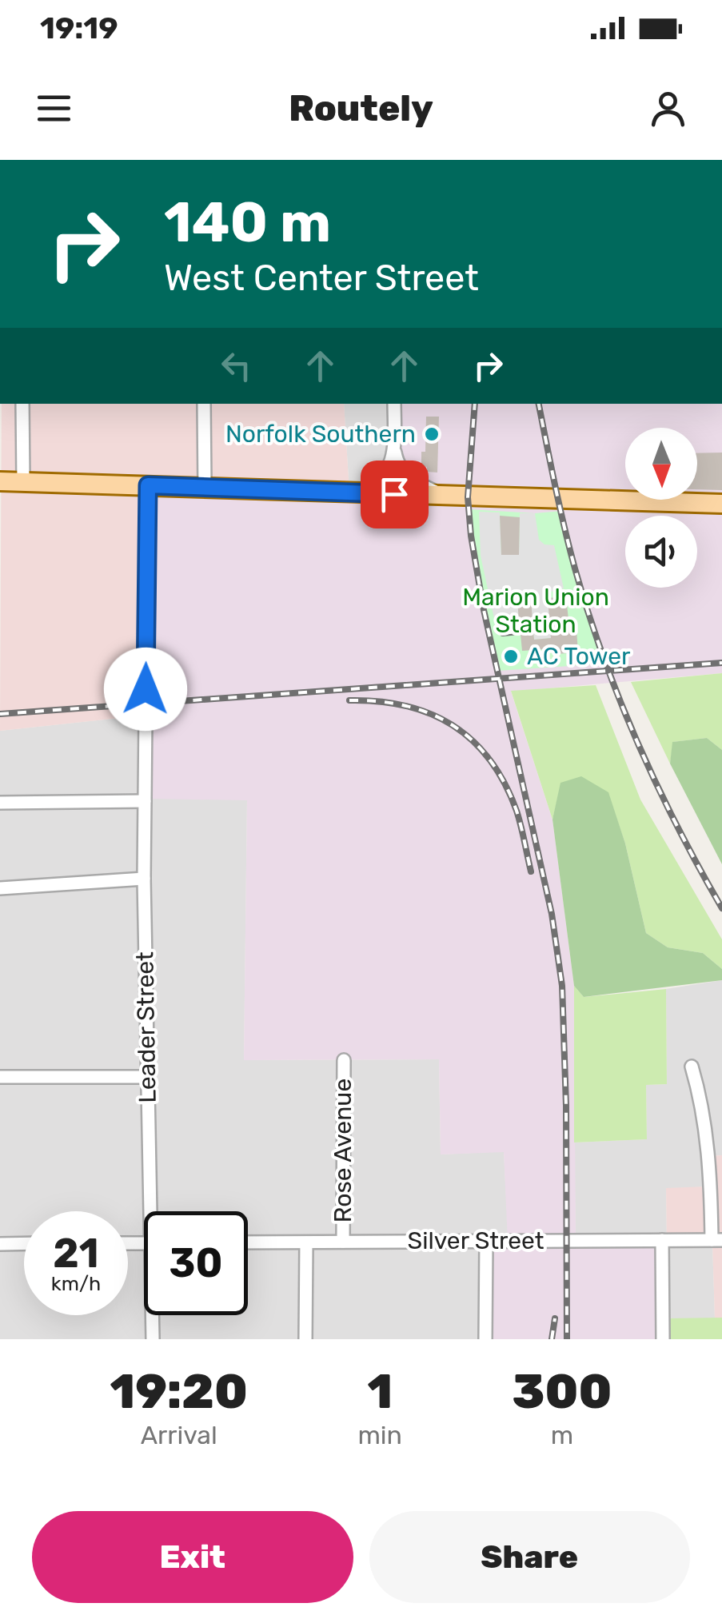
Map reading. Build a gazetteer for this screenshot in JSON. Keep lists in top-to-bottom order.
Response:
{
  "streets": {
    "street": ["Leader Street", "Rose Avenue", "Silver Street"]
  },
  "crossings": [
    ["Rose Avenue", "Silver Street"]
  ],
  "parks": ["Marion Union Station"],
  "places": ["Norfolk Southern", "AC Tower"],
  "north": "bottom",
  "page": {
    "status": "19:19",
    "header": "Routely",
    "turn": ["140 m", "West Center Street"],
    "speed": "21 km/h",
    "limit": "30",
    "eta": [
      "19:20",
      "Arrival",
      "1",
      "min",
      "300",
      "m"
    ],
    "buttons": ["Exit", "Share"]
  }
}
